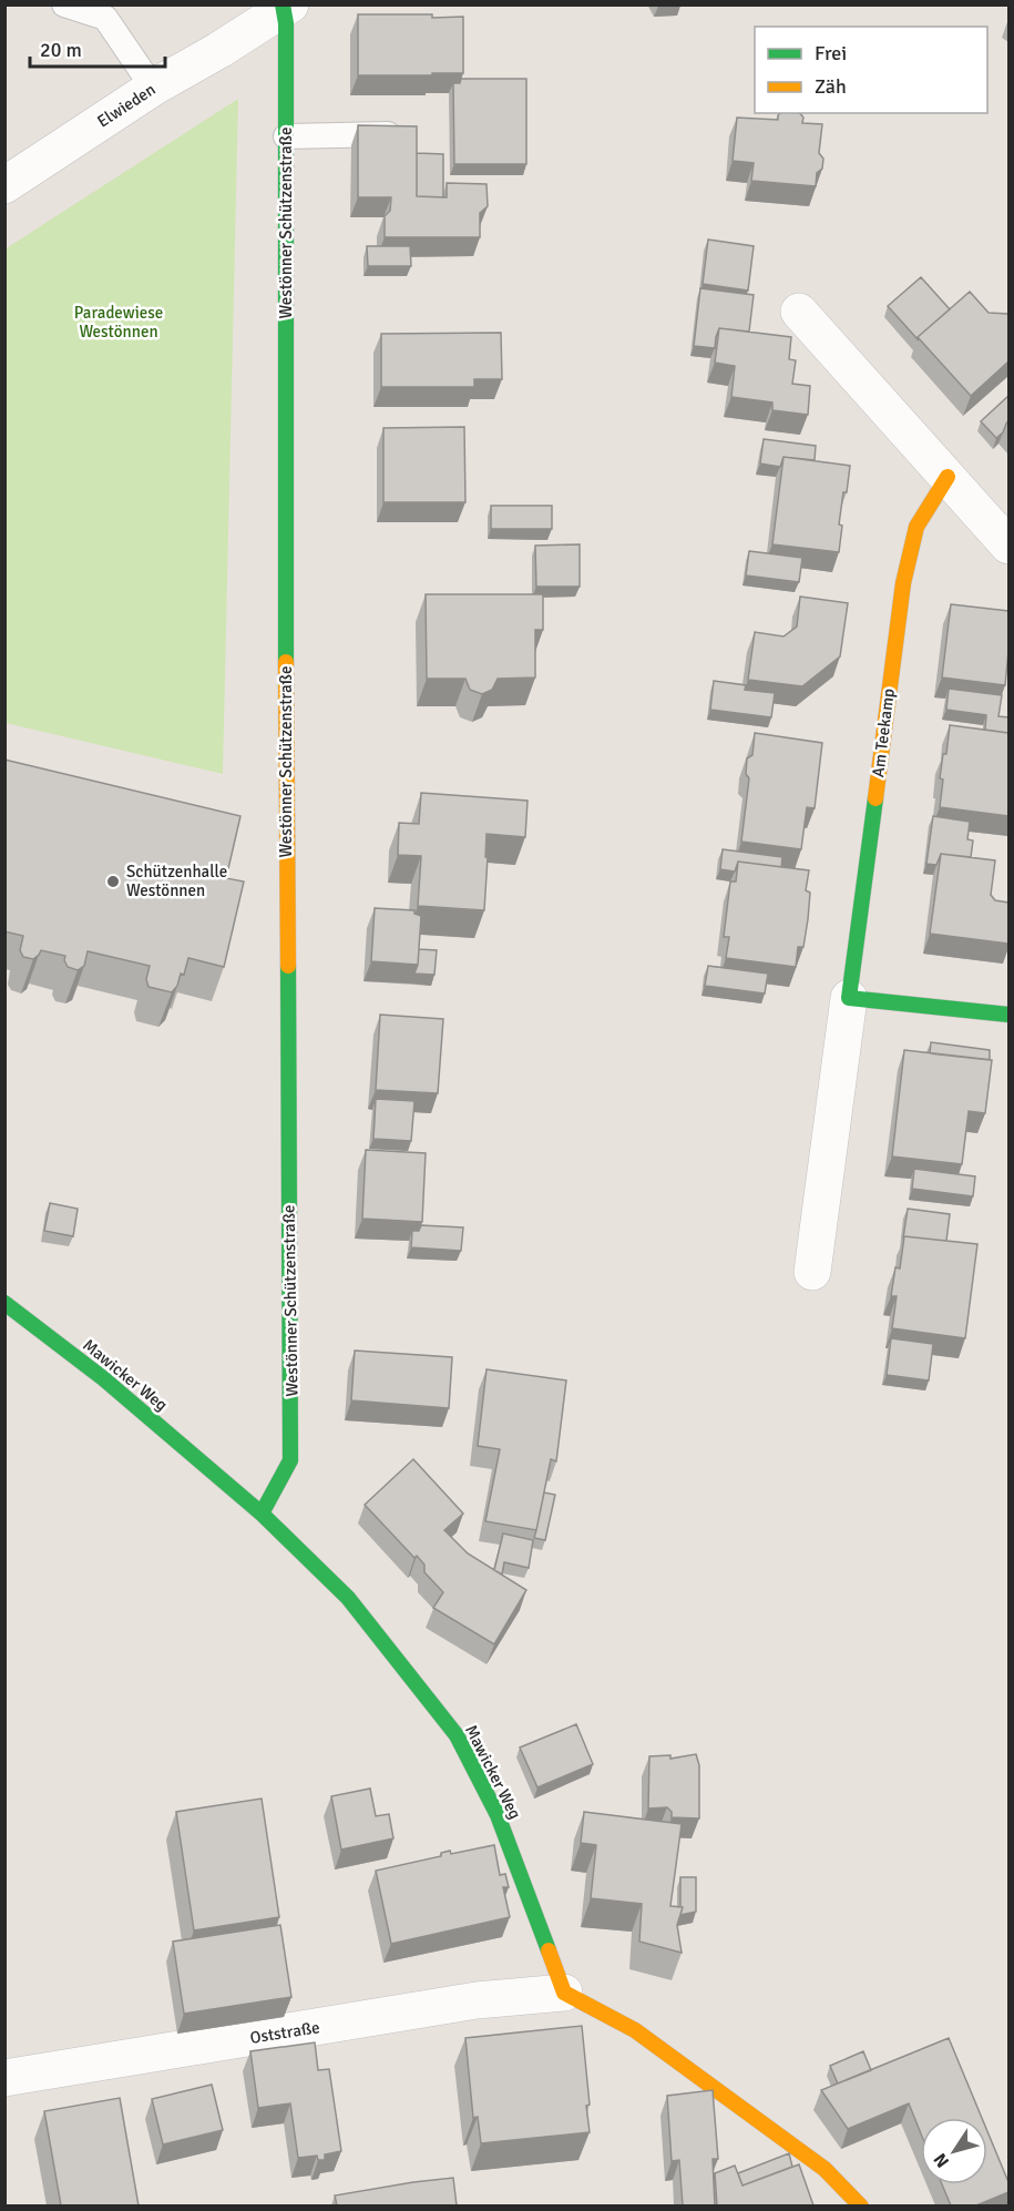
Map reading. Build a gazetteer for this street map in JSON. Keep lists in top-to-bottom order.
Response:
{
  "streets": {
    "street": [
      "Elwieden",
      "Westönner Schützenstraße",
      "Am Teekamp",
      "Mawicker Weg",
      "Oststraße"
    ]
  },
  "crossings": [
    ["Elwieden", "Westönner Schützenstraße"],
    ["Westönner Schützenstraße", "Mawicker Weg"],
    ["Mawicker Weg", "Oststraße"]
  ],
  "parks": ["Paradewiese Westönnen"],
  "places": ["Schützenhalle Westönnen"],
  "legend": ["Frei", "Zäh"],
  "scale_bar": "20 m",
  "north": "bottom left"
}
